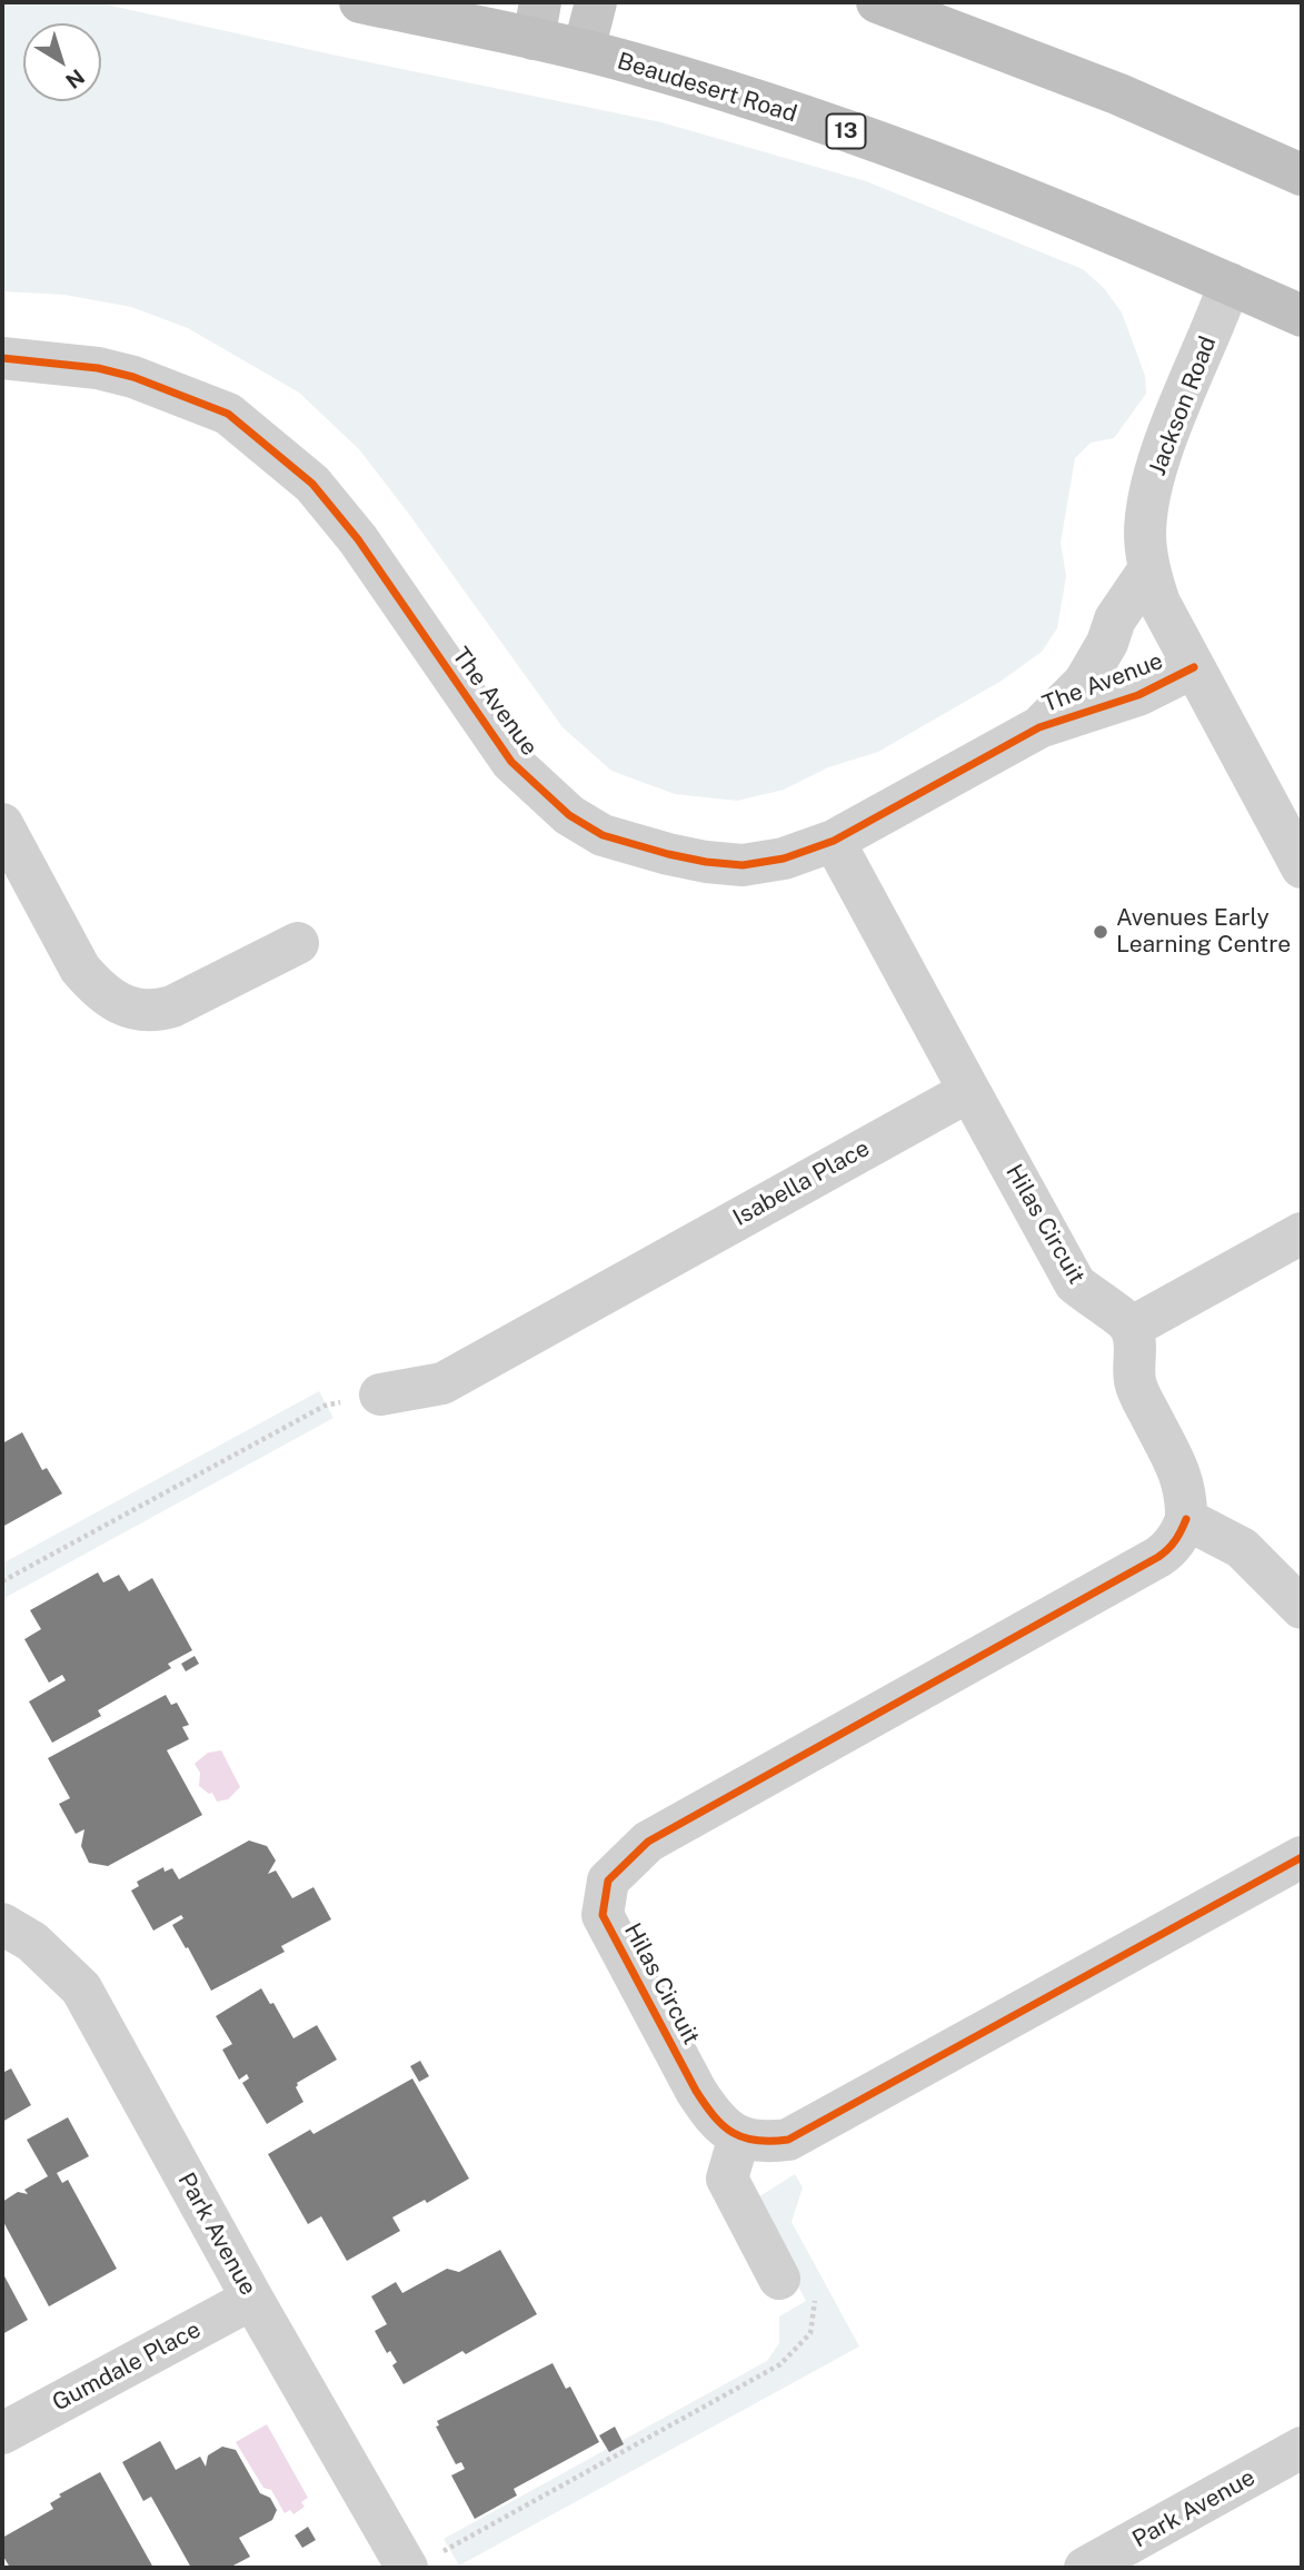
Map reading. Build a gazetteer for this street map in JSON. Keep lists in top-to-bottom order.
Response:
{
  "streets": {
    "highway": ["Beaudesert Road", "13"],
    "street": [
      "Jackson Road",
      "The Avenue",
      "Isabella Place",
      "Hilas Circuit",
      "Park Avenue",
      "Gumdale Place"
    ]
  },
  "crossings": [
    ["Beaudesert Road", "Jackson Road"],
    ["Jackson Road", "The Avenue"],
    ["Isabella Place", "Hilas Circuit"],
    ["Park Avenue", "Gumdale Place"]
  ],
  "places": ["Avenues Early Learning Centre"],
  "north": "bottom right"
}
